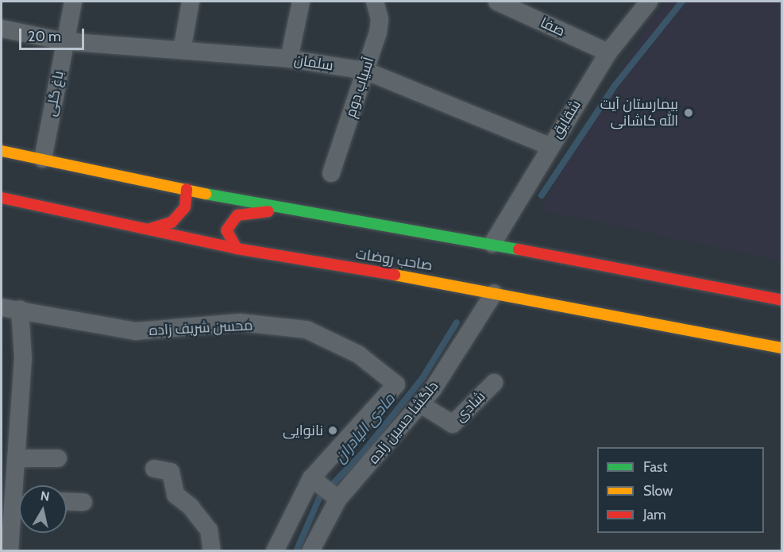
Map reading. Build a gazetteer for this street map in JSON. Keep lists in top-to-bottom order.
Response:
{
  "streets": {
    "street": [
      "صفا",
      "سلمان",
      "آسیاب دوم",
      "باغ گلی",
      "شقایق",
      "صاحب روضات",
      "محسن شریف زاده",
      "شادی",
      "دلگشا حسین زاده"
    ]
  },
  "crossings": [
    ["صفا", "شقایق"],
    ["سلمان", "آسیاب دوم"],
    ["سلمان", "باغ گلی"],
    ["سلمان", "شقایق"],
    ["صاحب روضات", "دلگشا حسین زاده"],
    ["محسن شریف زاده", "دلگشا حسین زاده"],
    ["شادی", "دلگشا حسین زاده"]
  ],
  "water": ["مادی الیادران"],
  "places": ["بیمارستان آیت الله کاشانی", "نانوایی"],
  "legend": ["Fast", "Slow", "Jam"],
  "scale_bar": "20 m",
  "north": "top"
}
